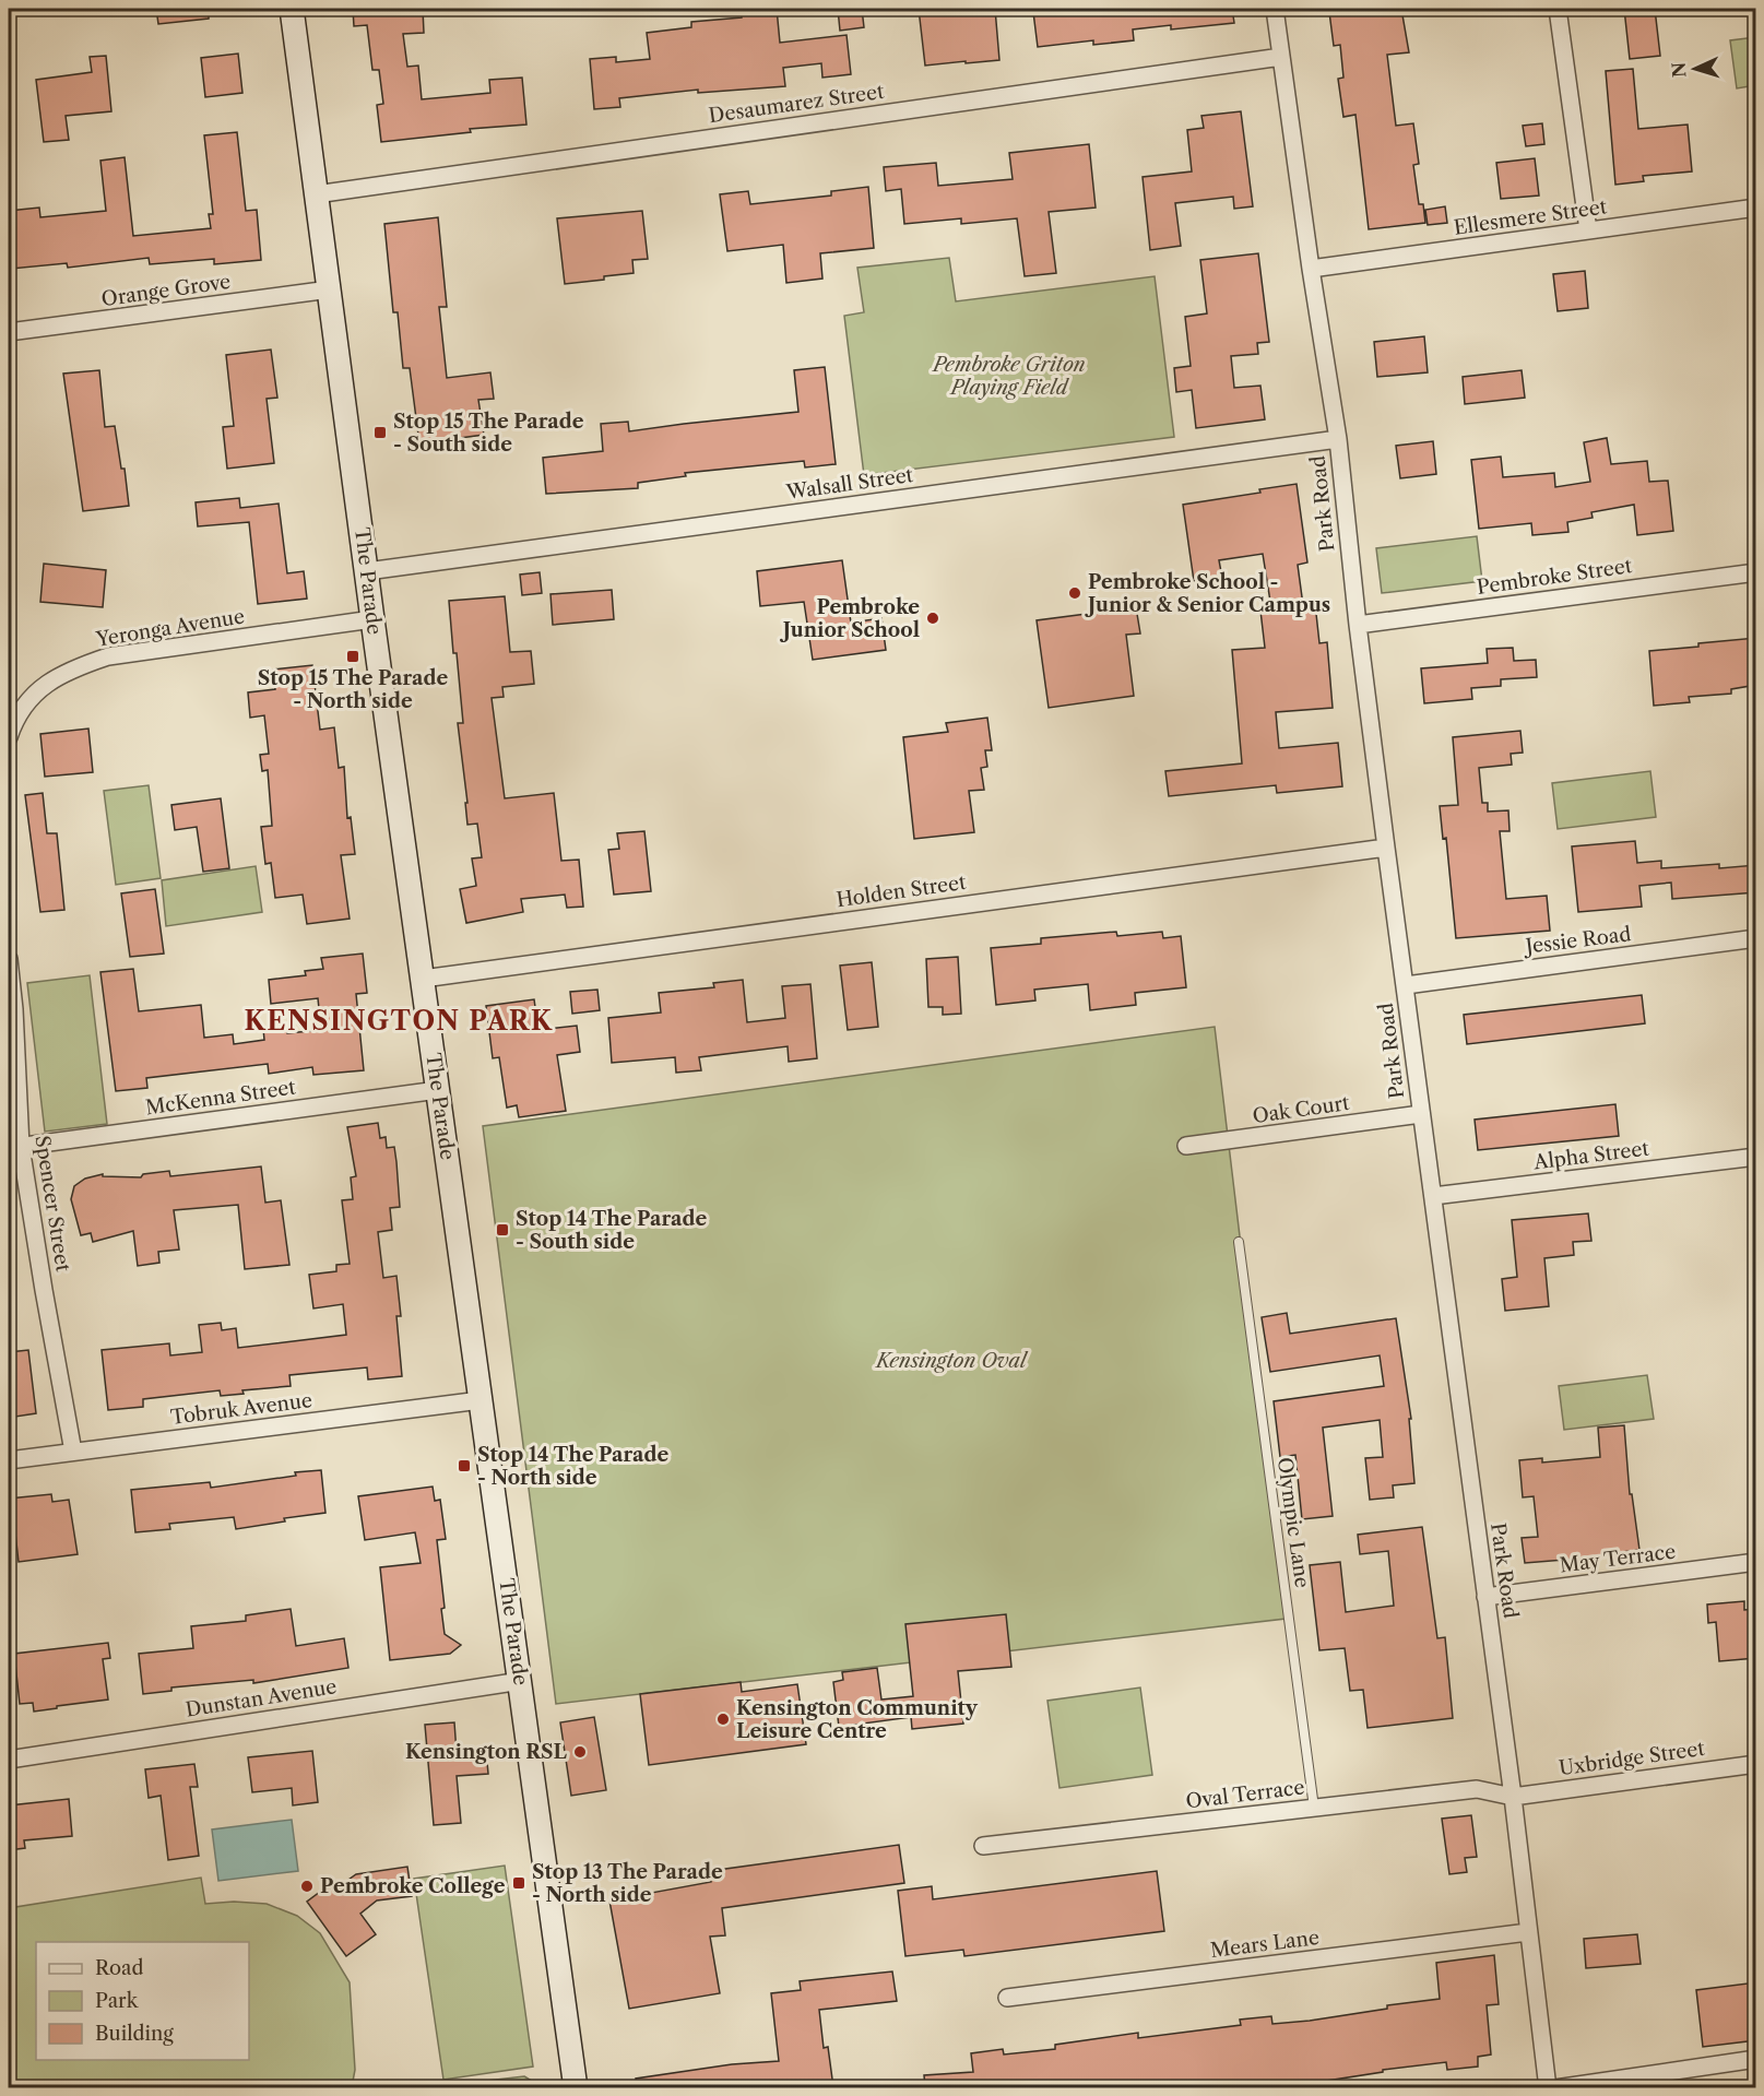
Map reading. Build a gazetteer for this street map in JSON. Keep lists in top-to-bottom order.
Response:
{
  "streets": {
    "main road": ["The Parade"],
    "street": [
      "Desaumarez Street",
      "Ellesmere Street",
      "Orange Grove",
      "Walsall Street",
      "Park Road",
      "Pembroke Street",
      "Yeronga Avenue",
      "Holden Street",
      "Jessie Road",
      "McKenna Street",
      "Oak Court",
      "Alpha Street",
      "Spencer Street",
      "Tobruk Avenue",
      "May Terrace",
      "Dunstan Avenue",
      "Uxbridge Street",
      "Oval Terrace",
      "Mears Lane"
    ],
    "lane": ["Olympic Lane"]
  },
  "crossings": [
    ["Desaumarez Street", "Park Road"],
    ["Desaumarez Street", "The Parade"],
    ["Ellesmere Street", "Park Road"],
    ["Orange Grove", "The Parade"],
    ["Walsall Street", "Park Road"],
    ["Walsall Street", "The Parade"],
    ["Park Road", "Pembroke Street"],
    ["Park Road", "Holden Street"],
    ["Park Road", "Jessie Road"],
    ["Park Road", "Oak Court"],
    ["Park Road", "Alpha Street"],
    ["Park Road", "May Terrace"],
    ["Park Road", "Uxbridge Street"],
    ["Park Road", "Oval Terrace"],
    ["Park Road", "Mears Lane"],
    ["The Parade", "Yeronga Avenue"],
    ["The Parade", "Holden Street"],
    ["The Parade", "McKenna Street"],
    ["The Parade", "Tobruk Avenue"],
    ["The Parade", "Dunstan Avenue"],
    ["McKenna Street", "Spencer Street"],
    ["Spencer Street", "Tobruk Avenue"],
    ["Olympic Lane", "Oval Terrace"],
    ["Uxbridge Street", "Oval Terrace"]
  ],
  "districts": ["KENSINGTON PARK"],
  "parks": ["Pembroke Griton Playing Field", "Kensington Oval"],
  "places": {
    "transit": [
      "Stop 15 The Parade - South side",
      "Stop 15 The Parade - North side",
      "Stop 14 The Parade - South side",
      "Stop 14 The Parade - North side",
      "Stop 13 The Parade - North side"
    ],
    "other": [
      "Pembroke School - Junior & Senior Campus",
      "Pembroke Junior School",
      "Kensington Community Leisure Centre",
      "Kensington RSL",
      "Pembroke College"
    ]
  },
  "legend": ["Road", "Park", "Building"],
  "north": "left"
}
